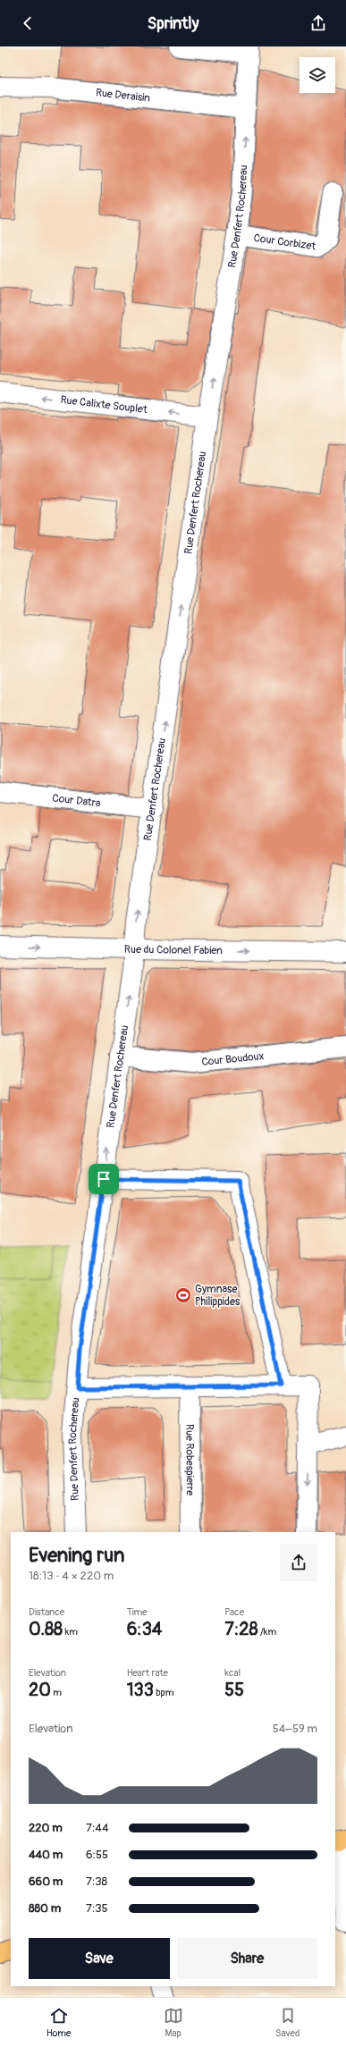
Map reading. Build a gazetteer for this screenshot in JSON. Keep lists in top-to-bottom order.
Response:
{
  "streets": {
    "street": [
      "Rue Deraisin",
      "Rue Denfert Rochereau",
      "Cour Corbizet",
      "Rue Calixte Souplet",
      "Cour Datra",
      "Rue du Colonel Fabien",
      "Cour Boudoux",
      "Rue Robespierre"
    ]
  },
  "crossings": [
    ["Rue Deraisin", "Rue Denfert Rochereau"],
    ["Rue Denfert Rochereau", "Cour Corbizet"],
    ["Rue Denfert Rochereau", "Rue Calixte Souplet"],
    ["Rue Denfert Rochereau", "Cour Datra"],
    ["Rue Denfert Rochereau", "Rue du Colonel Fabien"],
    ["Rue Denfert Rochereau", "Cour Boudoux"]
  ],
  "one_way": ["Rue Denfert Rochereau", "Rue Calixte Souplet", "Rue du Colonel Fabien"],
  "places": {
    "sports": ["Gymnase Philippides"]
  },
  "page": {
    "header": "Sprintly",
    "heading": ["Evening run", "18:13 · 4 × 220 m"],
    "stats": [
      ["Distance", "0.88 km"],
      ["Time", "6:34"],
      ["Pace", "7:28 /km"],
      ["Elevation", "20 m"],
      ["Heart rate", "133 bpm"],
      ["kcal", "55"]
    ],
    "chart": ["Elevation", "54–59 m"],
    "list": [
      {
        "name": "220 m",
        "note": "7:44"
      },
      {
        "name": "440 m",
        "note": "6:55"
      },
      {
        "name": "660 m",
        "note": "7:38"
      },
      {
        "name": "880 m",
        "note": "7:35"
      }
    ],
    "buttons": ["Save", "Share"],
    "tabs": ["Home", "Map", "Saved"]
  }
}
